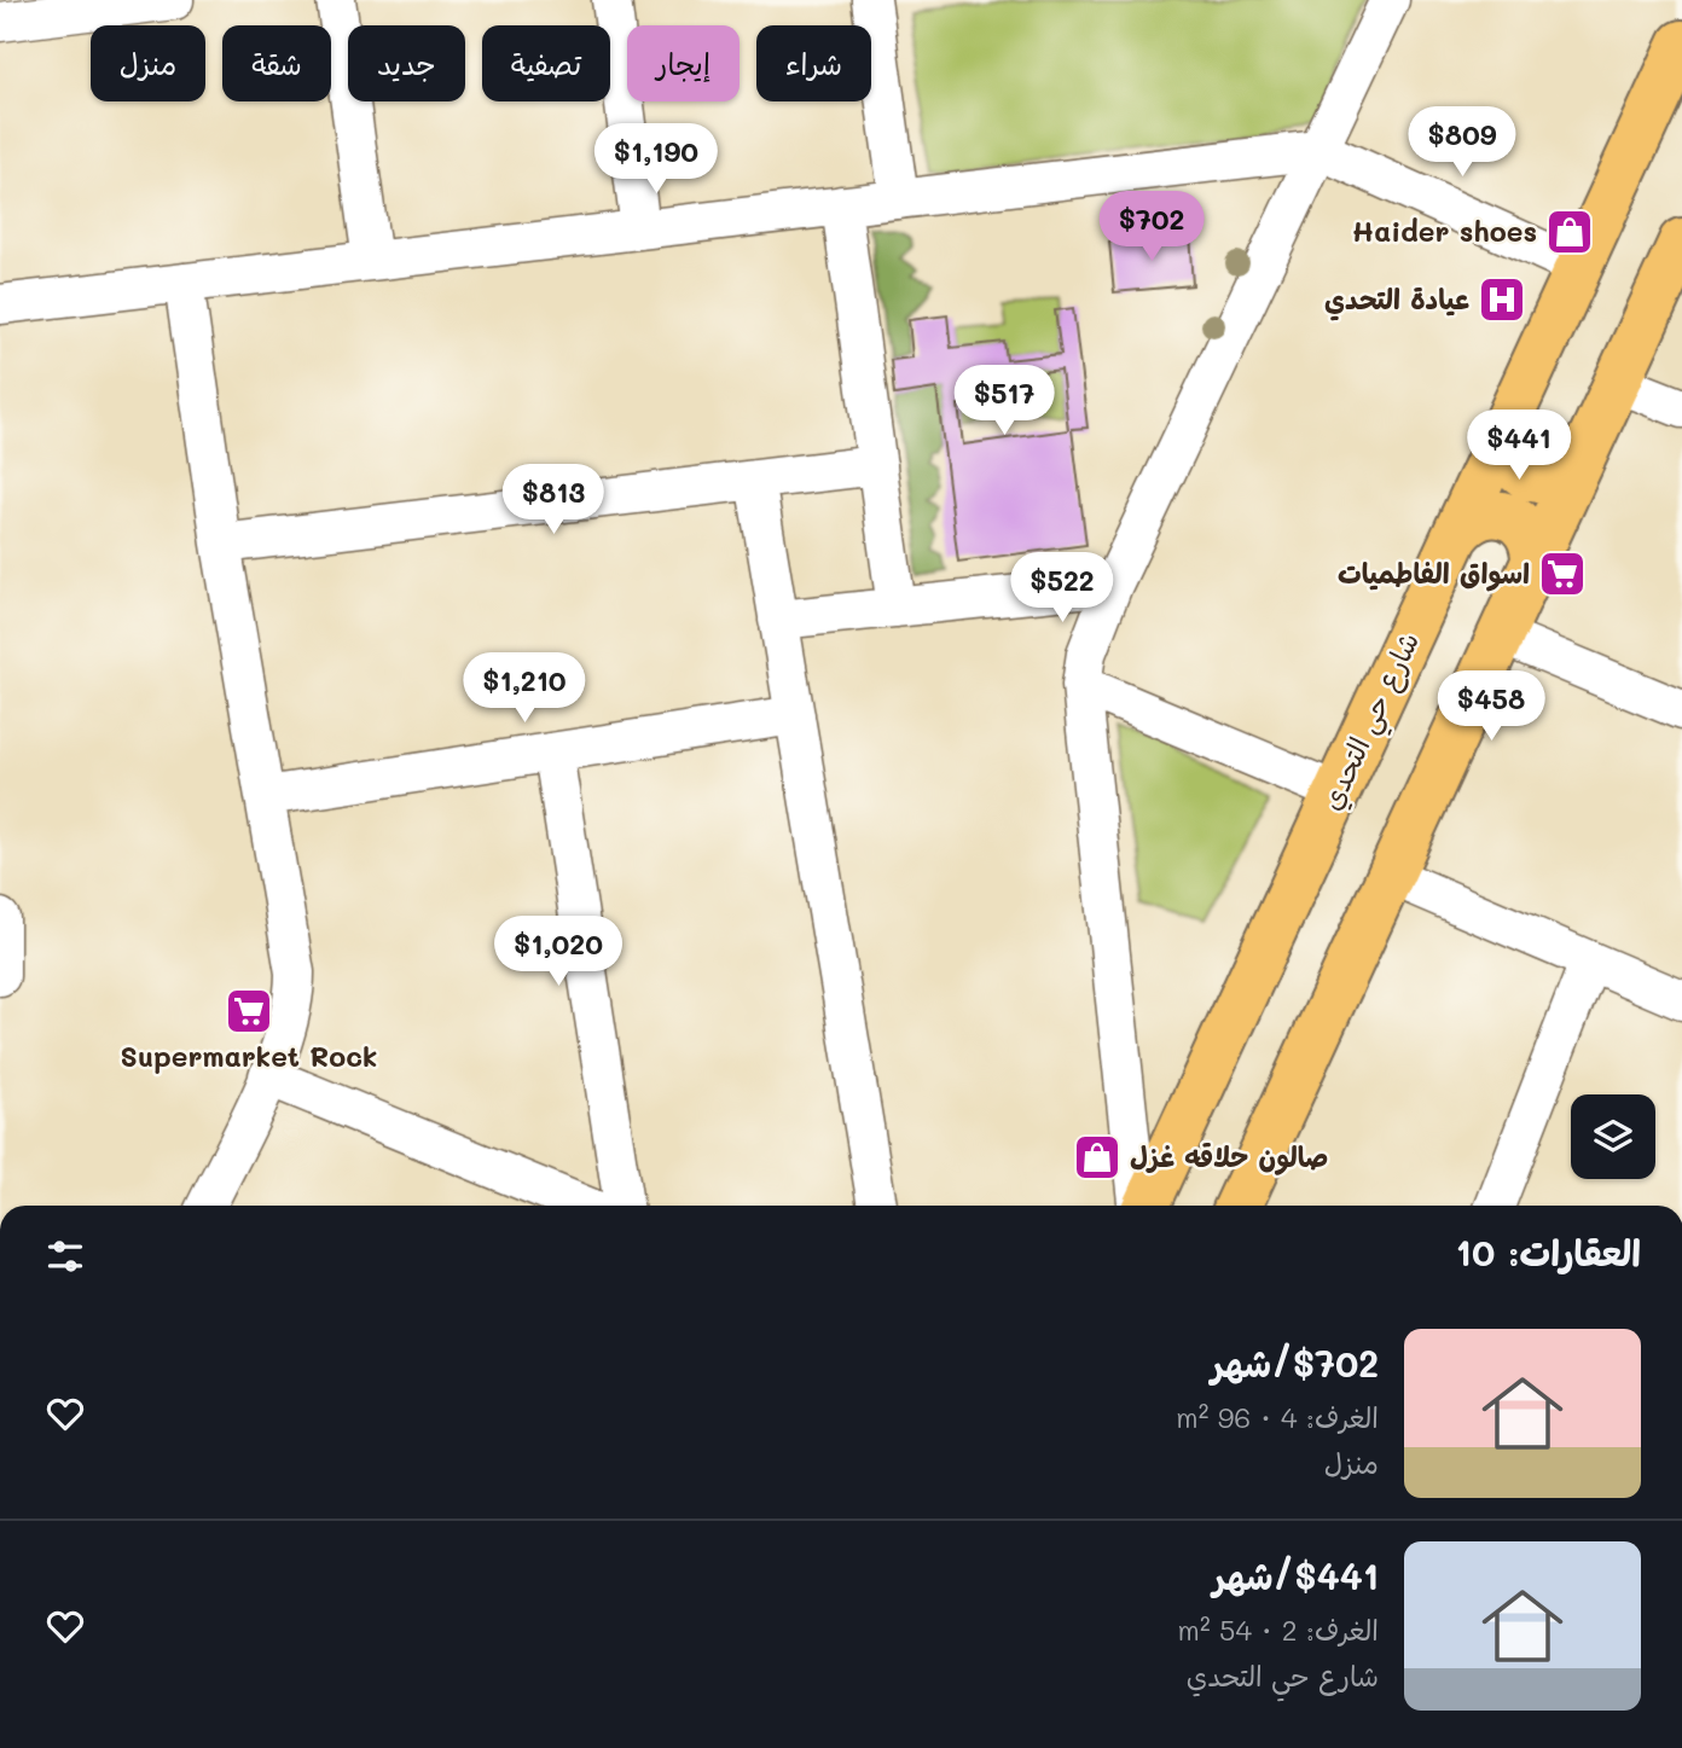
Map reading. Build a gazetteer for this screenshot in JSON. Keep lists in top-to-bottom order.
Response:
{
  "streets": {
    "main road": ["شارع حي التحدي"]
  },
  "places": {
    "shop": ["Haider shoes", "صالون حلاقه غزل"],
    "hospital": ["عيادة التحدي"],
    "supermarket": ["اسواق الفاطميات", "Supermarket Rock"]
  },
  "page": {
    "chip": [
      "شراء",
      "إيجار",
      "تصفية",
      "جديد",
      "شقة",
      "منزل"
    ],
    "price": [
      "$809",
      "$1,190",
      "$702",
      "$517",
      "$441",
      "$813",
      "$522",
      "$1,210",
      "$458",
      "$1,020"
    ],
    "heading": "العقارات: 10",
    "list": [
      {
        "name": "$702/شهر",
        "note": "الغرف: 4 · 96 m² · منزل"
      },
      {
        "name": "$441/شهر",
        "note": "الغرف: 2 · 54 m² · شارع حي التحدي"
      }
    ]
  }
}
